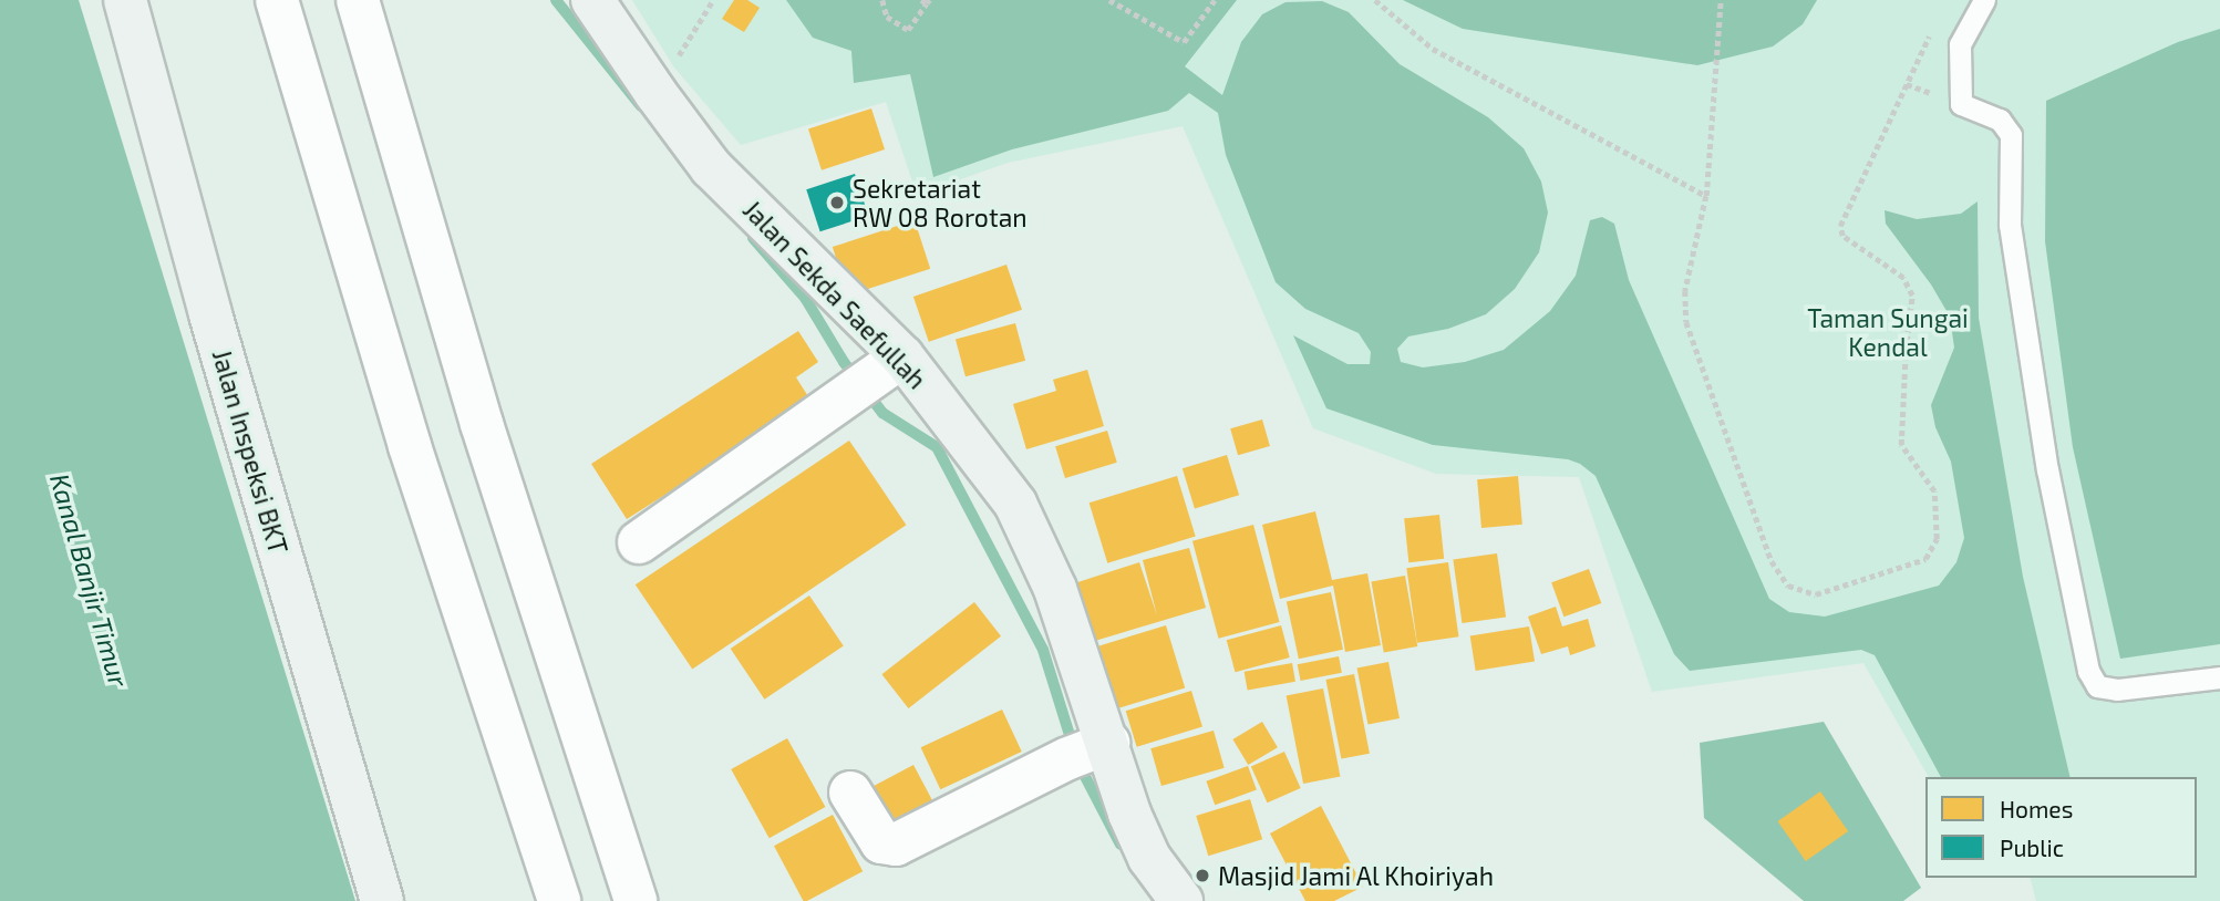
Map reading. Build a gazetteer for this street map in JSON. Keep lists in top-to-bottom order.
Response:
{
  "streets": {
    "street": ["Jalan Sekda Saefullah", "Jalan Inspeksi BKT"]
  },
  "water": ["Kanal Banjir Timur"],
  "parks": ["Taman Sungai Kendal"],
  "places": ["Sekretariat RW 08 Rorotan", "Masjid Jami Al Khoiriyah"],
  "legend": ["Homes", "Public"]
}
